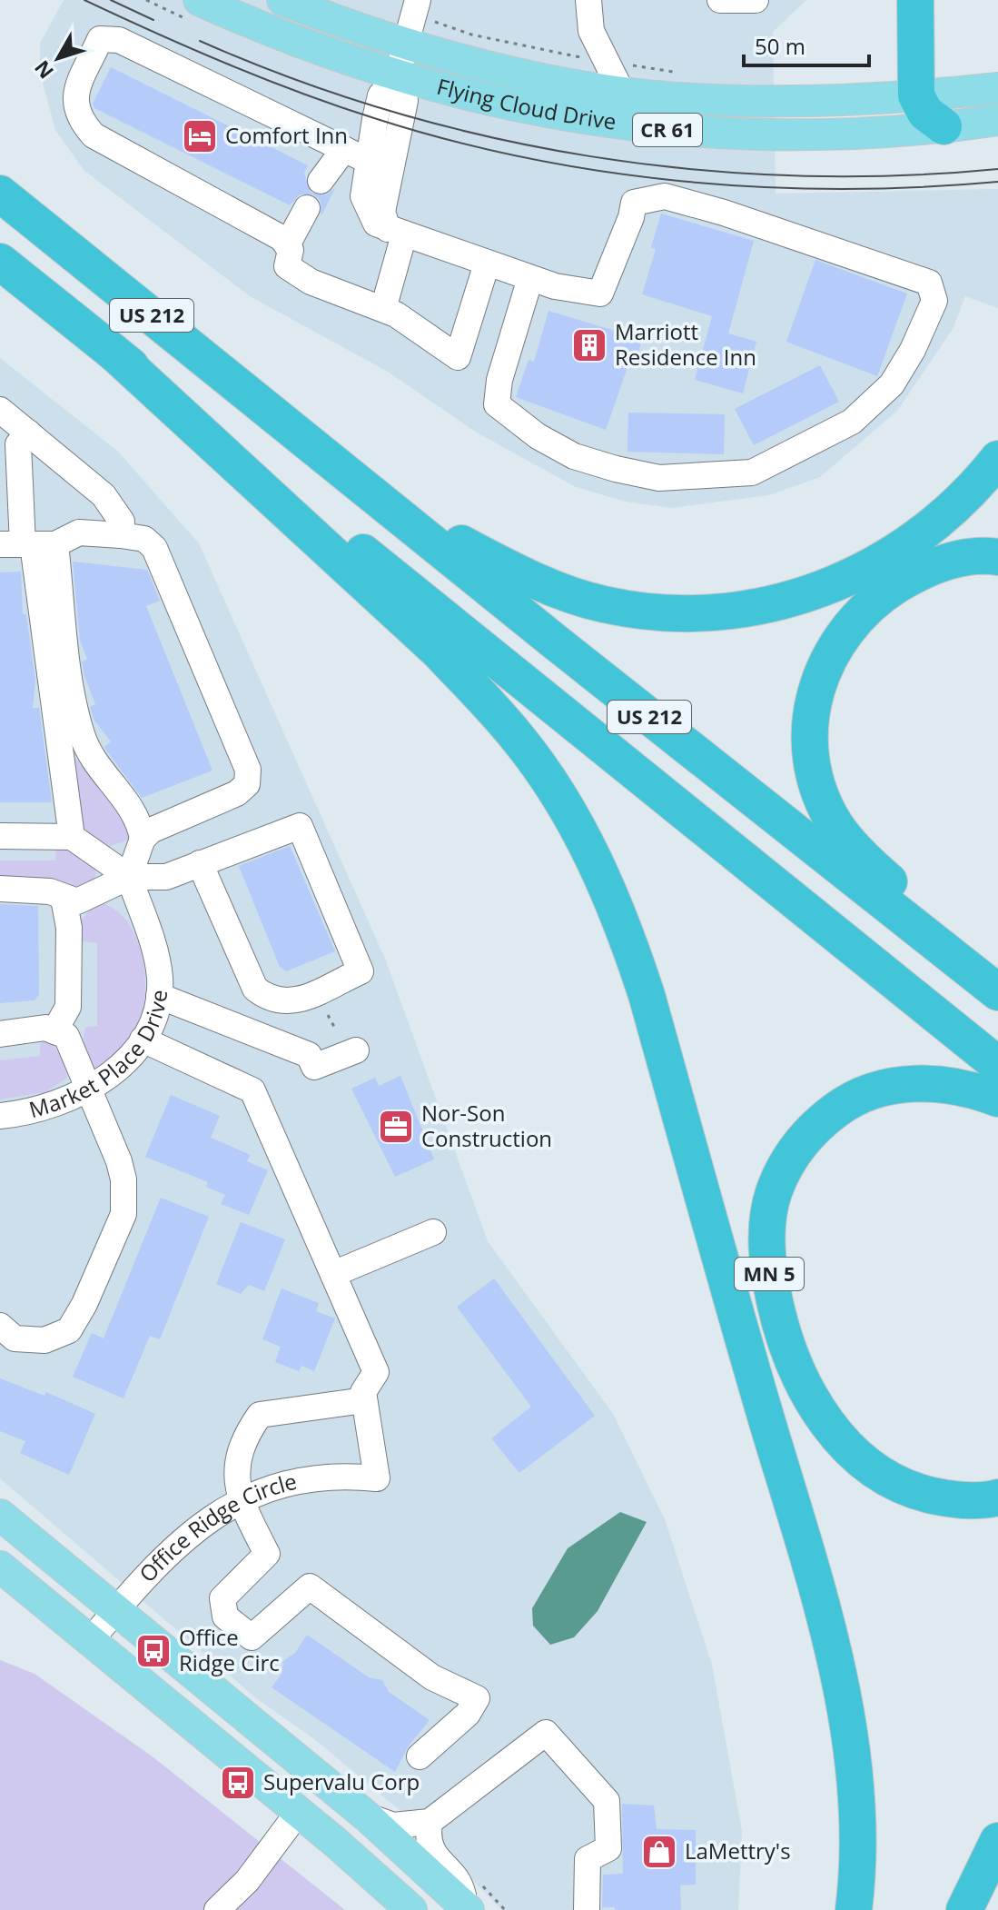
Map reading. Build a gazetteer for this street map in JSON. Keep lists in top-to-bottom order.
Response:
{
  "streets": {
    "highway": ["US 212", "MN 5"],
    "main road": ["Flying Cloud Drive", "CR 61"],
    "street": ["Market Place Drive", "Office Ridge Circle"]
  },
  "places": {
    "hotel": ["Comfort Inn"],
    "building": ["Marriott Residence Inn"],
    "office": ["Nor-Son Construction"],
    "bus stop": ["Office Ridge Circ", "Supervalu Corp"],
    "shop": ["LaMettry's"]
  },
  "scale_bar": "50 m",
  "north": "bottom left"
}
